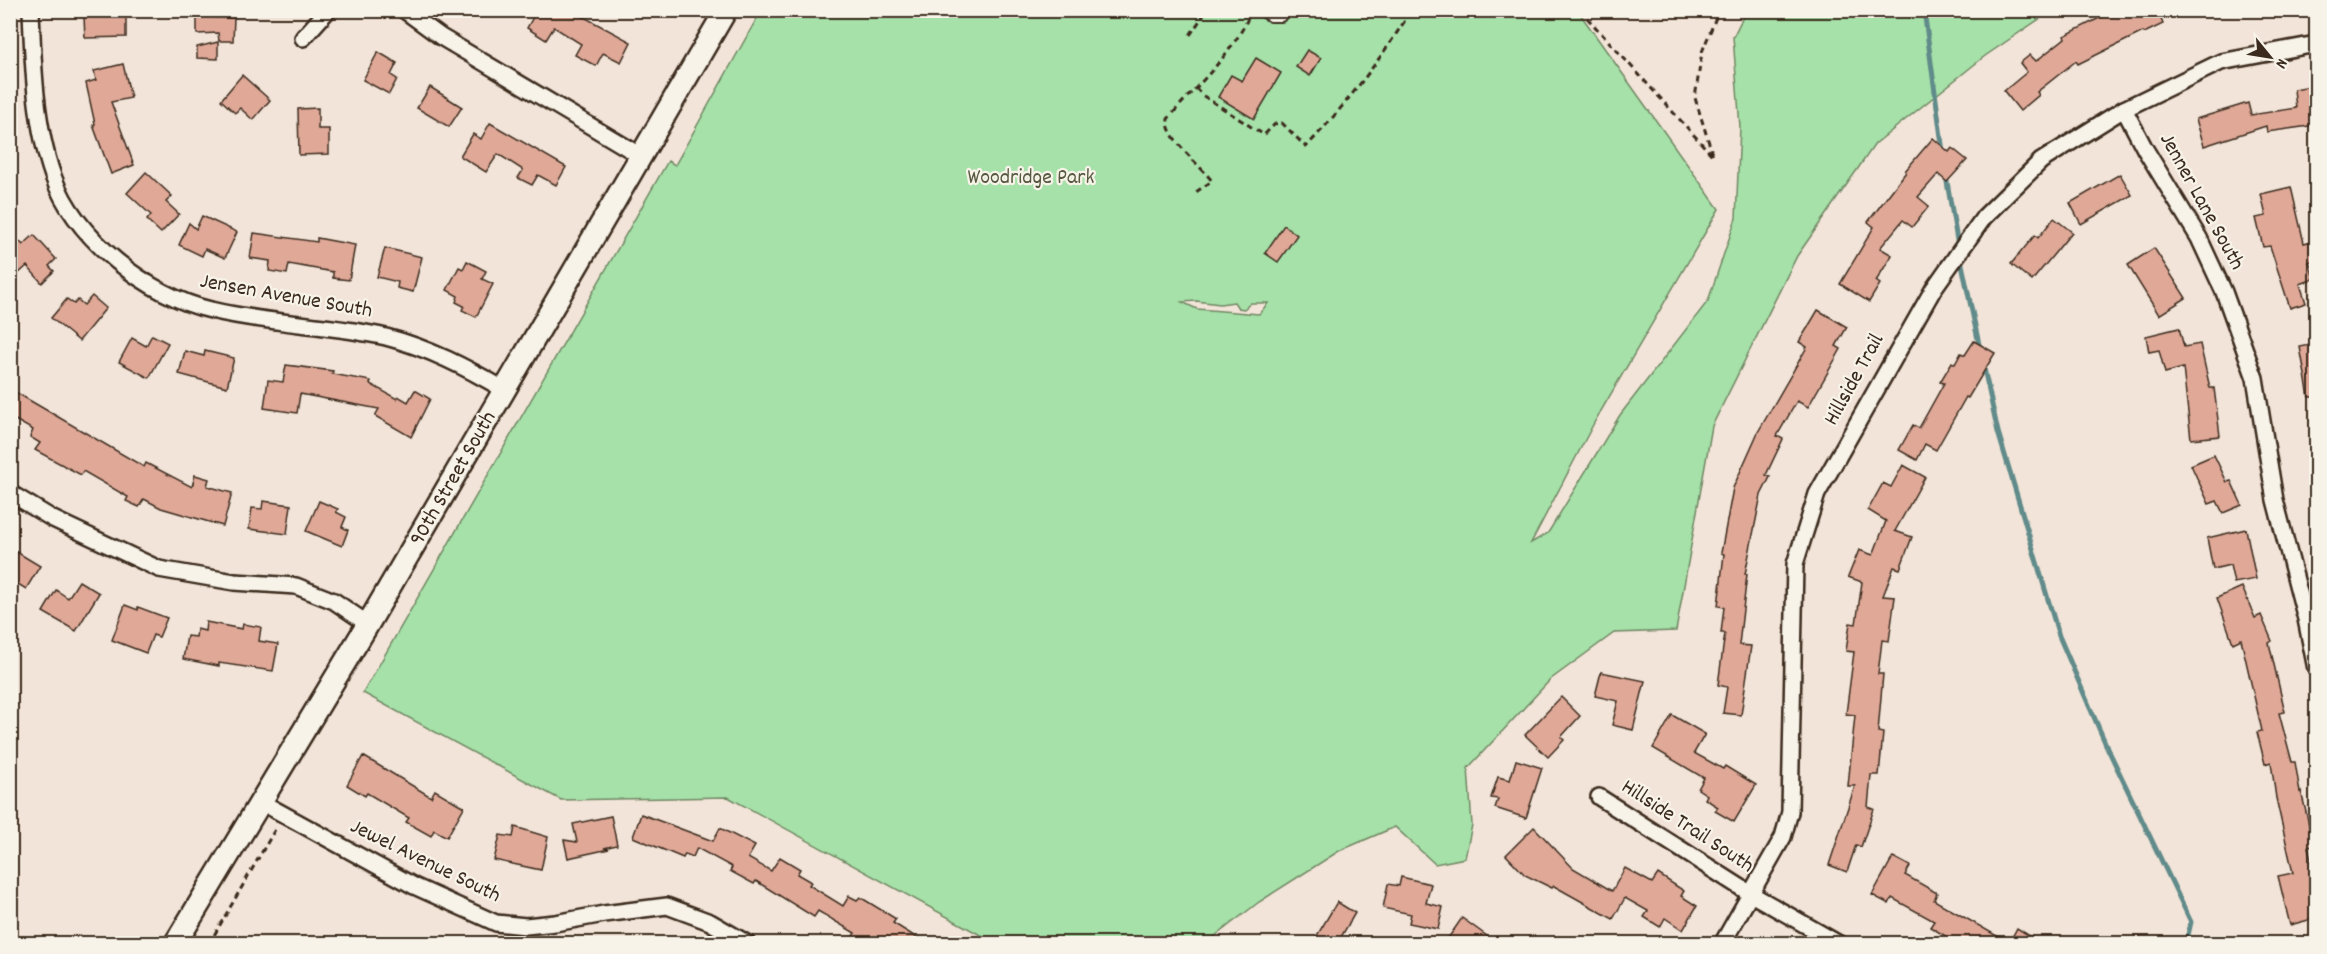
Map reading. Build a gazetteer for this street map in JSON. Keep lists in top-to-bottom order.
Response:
{
  "streets": {
    "street": [
      "Jenner Lane South",
      "Jensen Avenue South",
      "Hillside Trail",
      "90th Street South",
      "Hillside Trail South",
      "Jewel Avenue South"
    ]
  },
  "crossings": [
    ["Jenner Lane South", "Hillside Trail"],
    ["Jensen Avenue South", "90th Street South"],
    ["Hillside Trail", "Hillside Trail South"],
    ["90th Street South", "Jewel Avenue South"]
  ],
  "parks": ["Woodridge Park"],
  "north": "bottom right"
}
